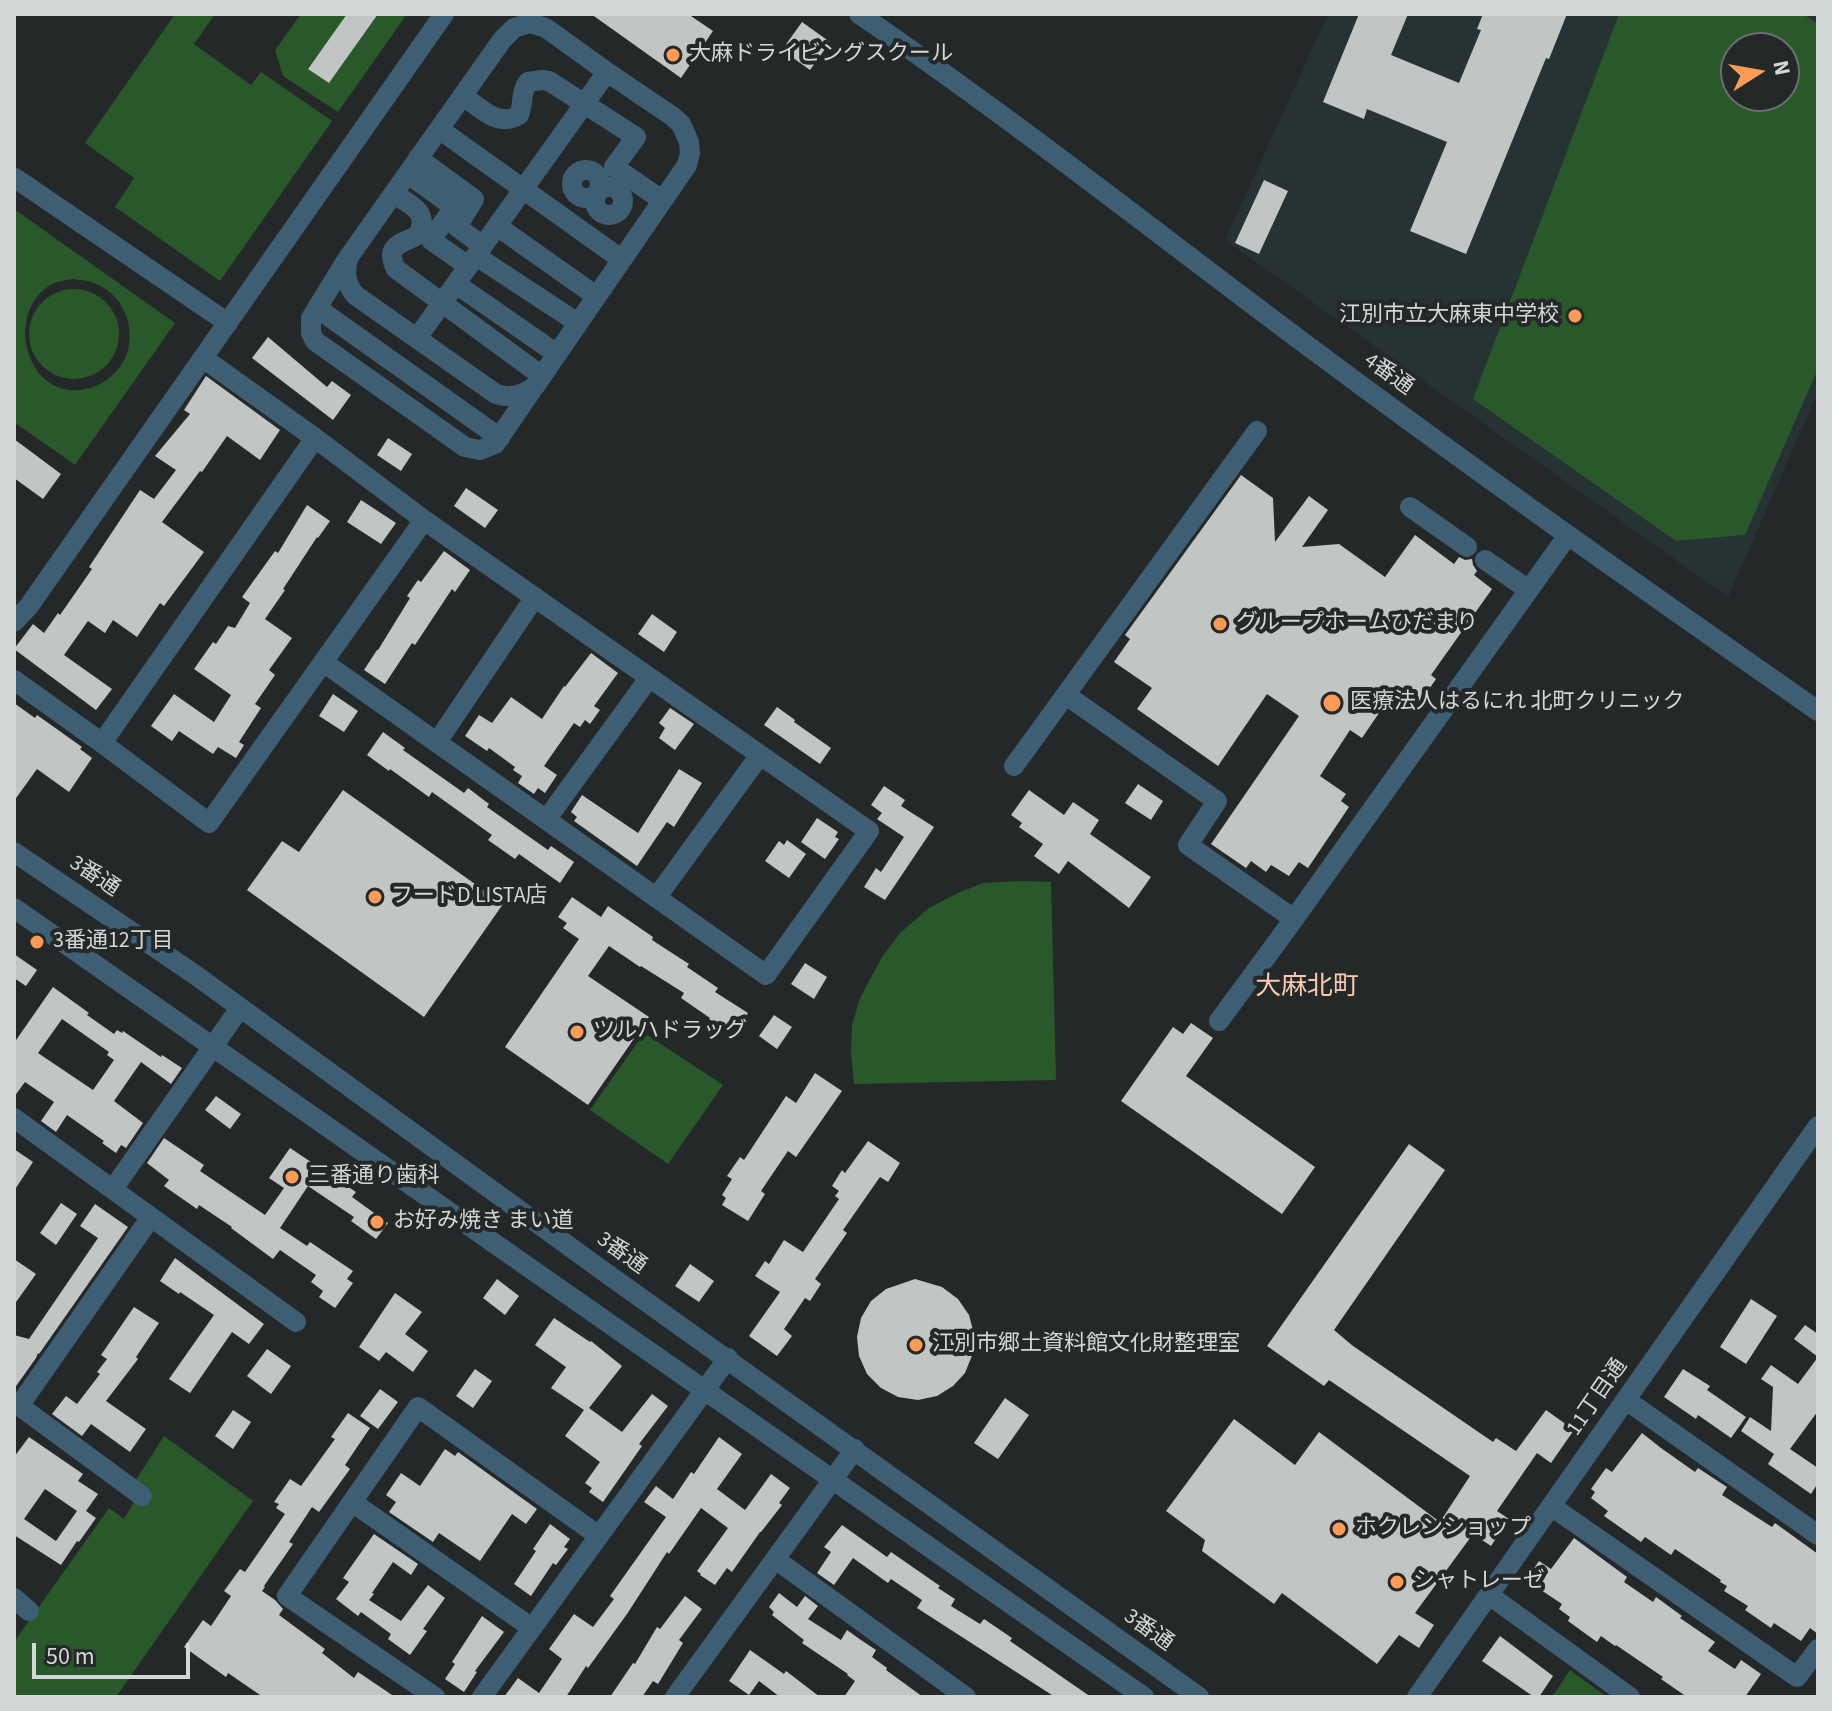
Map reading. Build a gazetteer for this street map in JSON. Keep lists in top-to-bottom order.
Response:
{
  "streets": {
    "street": ["4番通", "3番通", "11丁目通"]
  },
  "districts": ["大麻北町"],
  "places": [
    "大麻ドライビングスクール",
    "江別市立大麻東中学校",
    "グループホームひだまり",
    "医療法人はるにれ 北町クリニック",
    "フードD LISTA店",
    "3番通12丁目",
    "ツルハドラッグ",
    "三番通り歯科",
    "お好み焼き まい道",
    "江別市郷土資料館文化財整理室",
    "ホクレンショップ",
    "シャトレーゼ"
  ],
  "scale_bar": "50 m",
  "north": "right"
}
